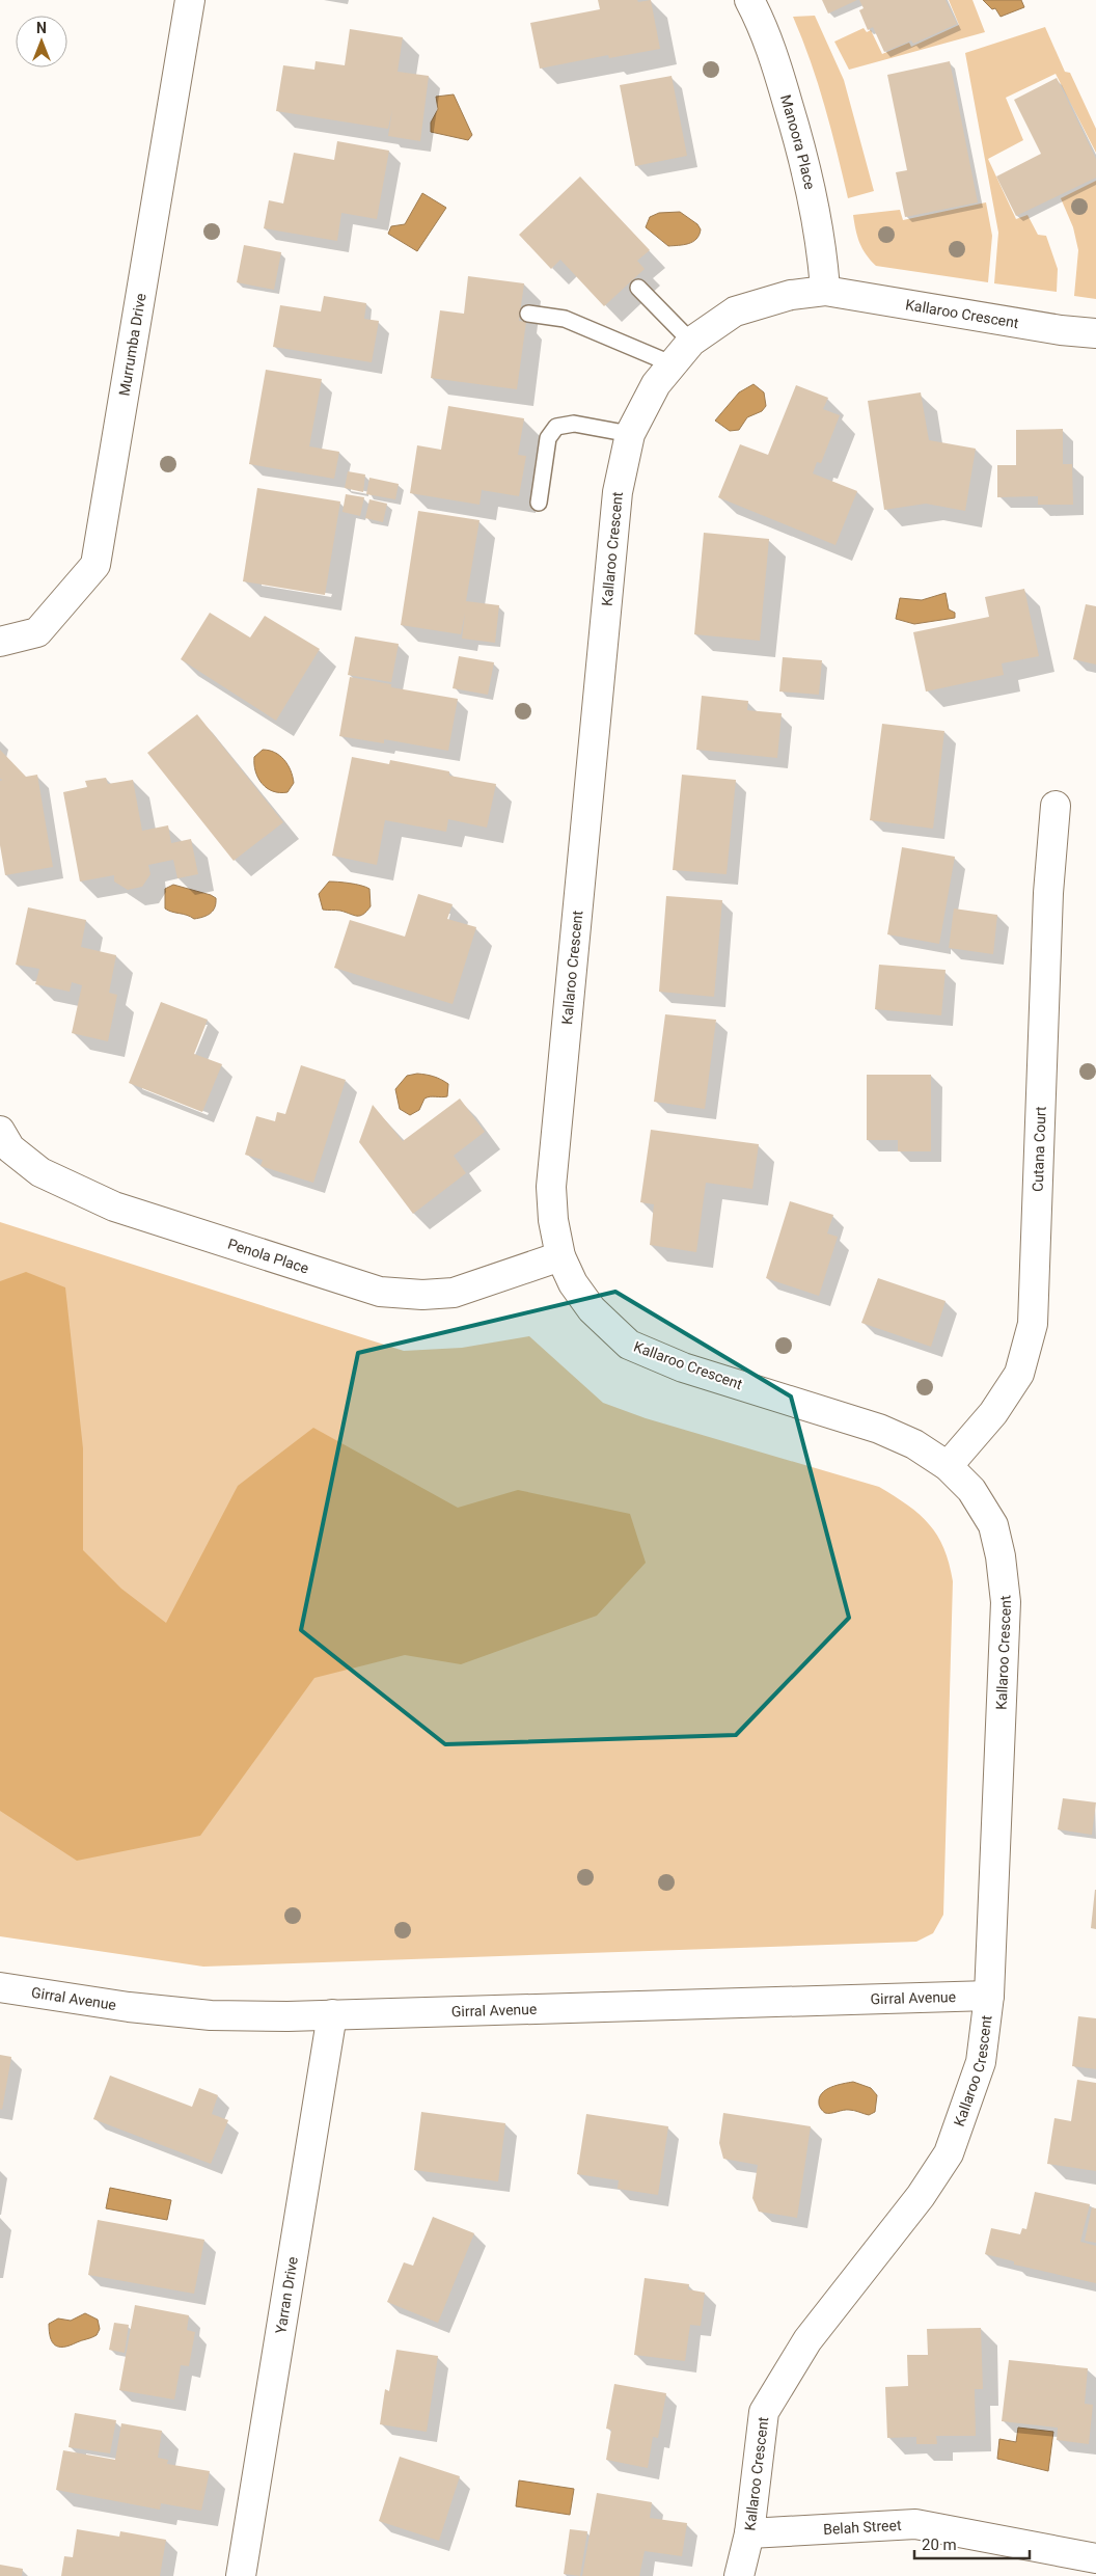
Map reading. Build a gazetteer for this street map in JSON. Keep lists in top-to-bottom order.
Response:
{
  "streets": {
    "street": [
      "Manoora Place",
      "Kallaroo Crescent",
      "Murrumba Drive",
      "Cutana Court",
      "Penola Place",
      "Girral Avenue",
      "Yarran Drive",
      "Belah Street"
    ]
  },
  "crossings": [
    ["Manoora Place", "Kallaroo Crescent"],
    ["Kallaroo Crescent", "Cutana Court"],
    ["Kallaroo Crescent", "Penola Place"],
    ["Kallaroo Crescent", "Girral Avenue"],
    ["Kallaroo Crescent", "Belah Street"],
    ["Girral Avenue", "Yarran Drive"]
  ],
  "scale_bar": "20 m",
  "north": "top"
}
